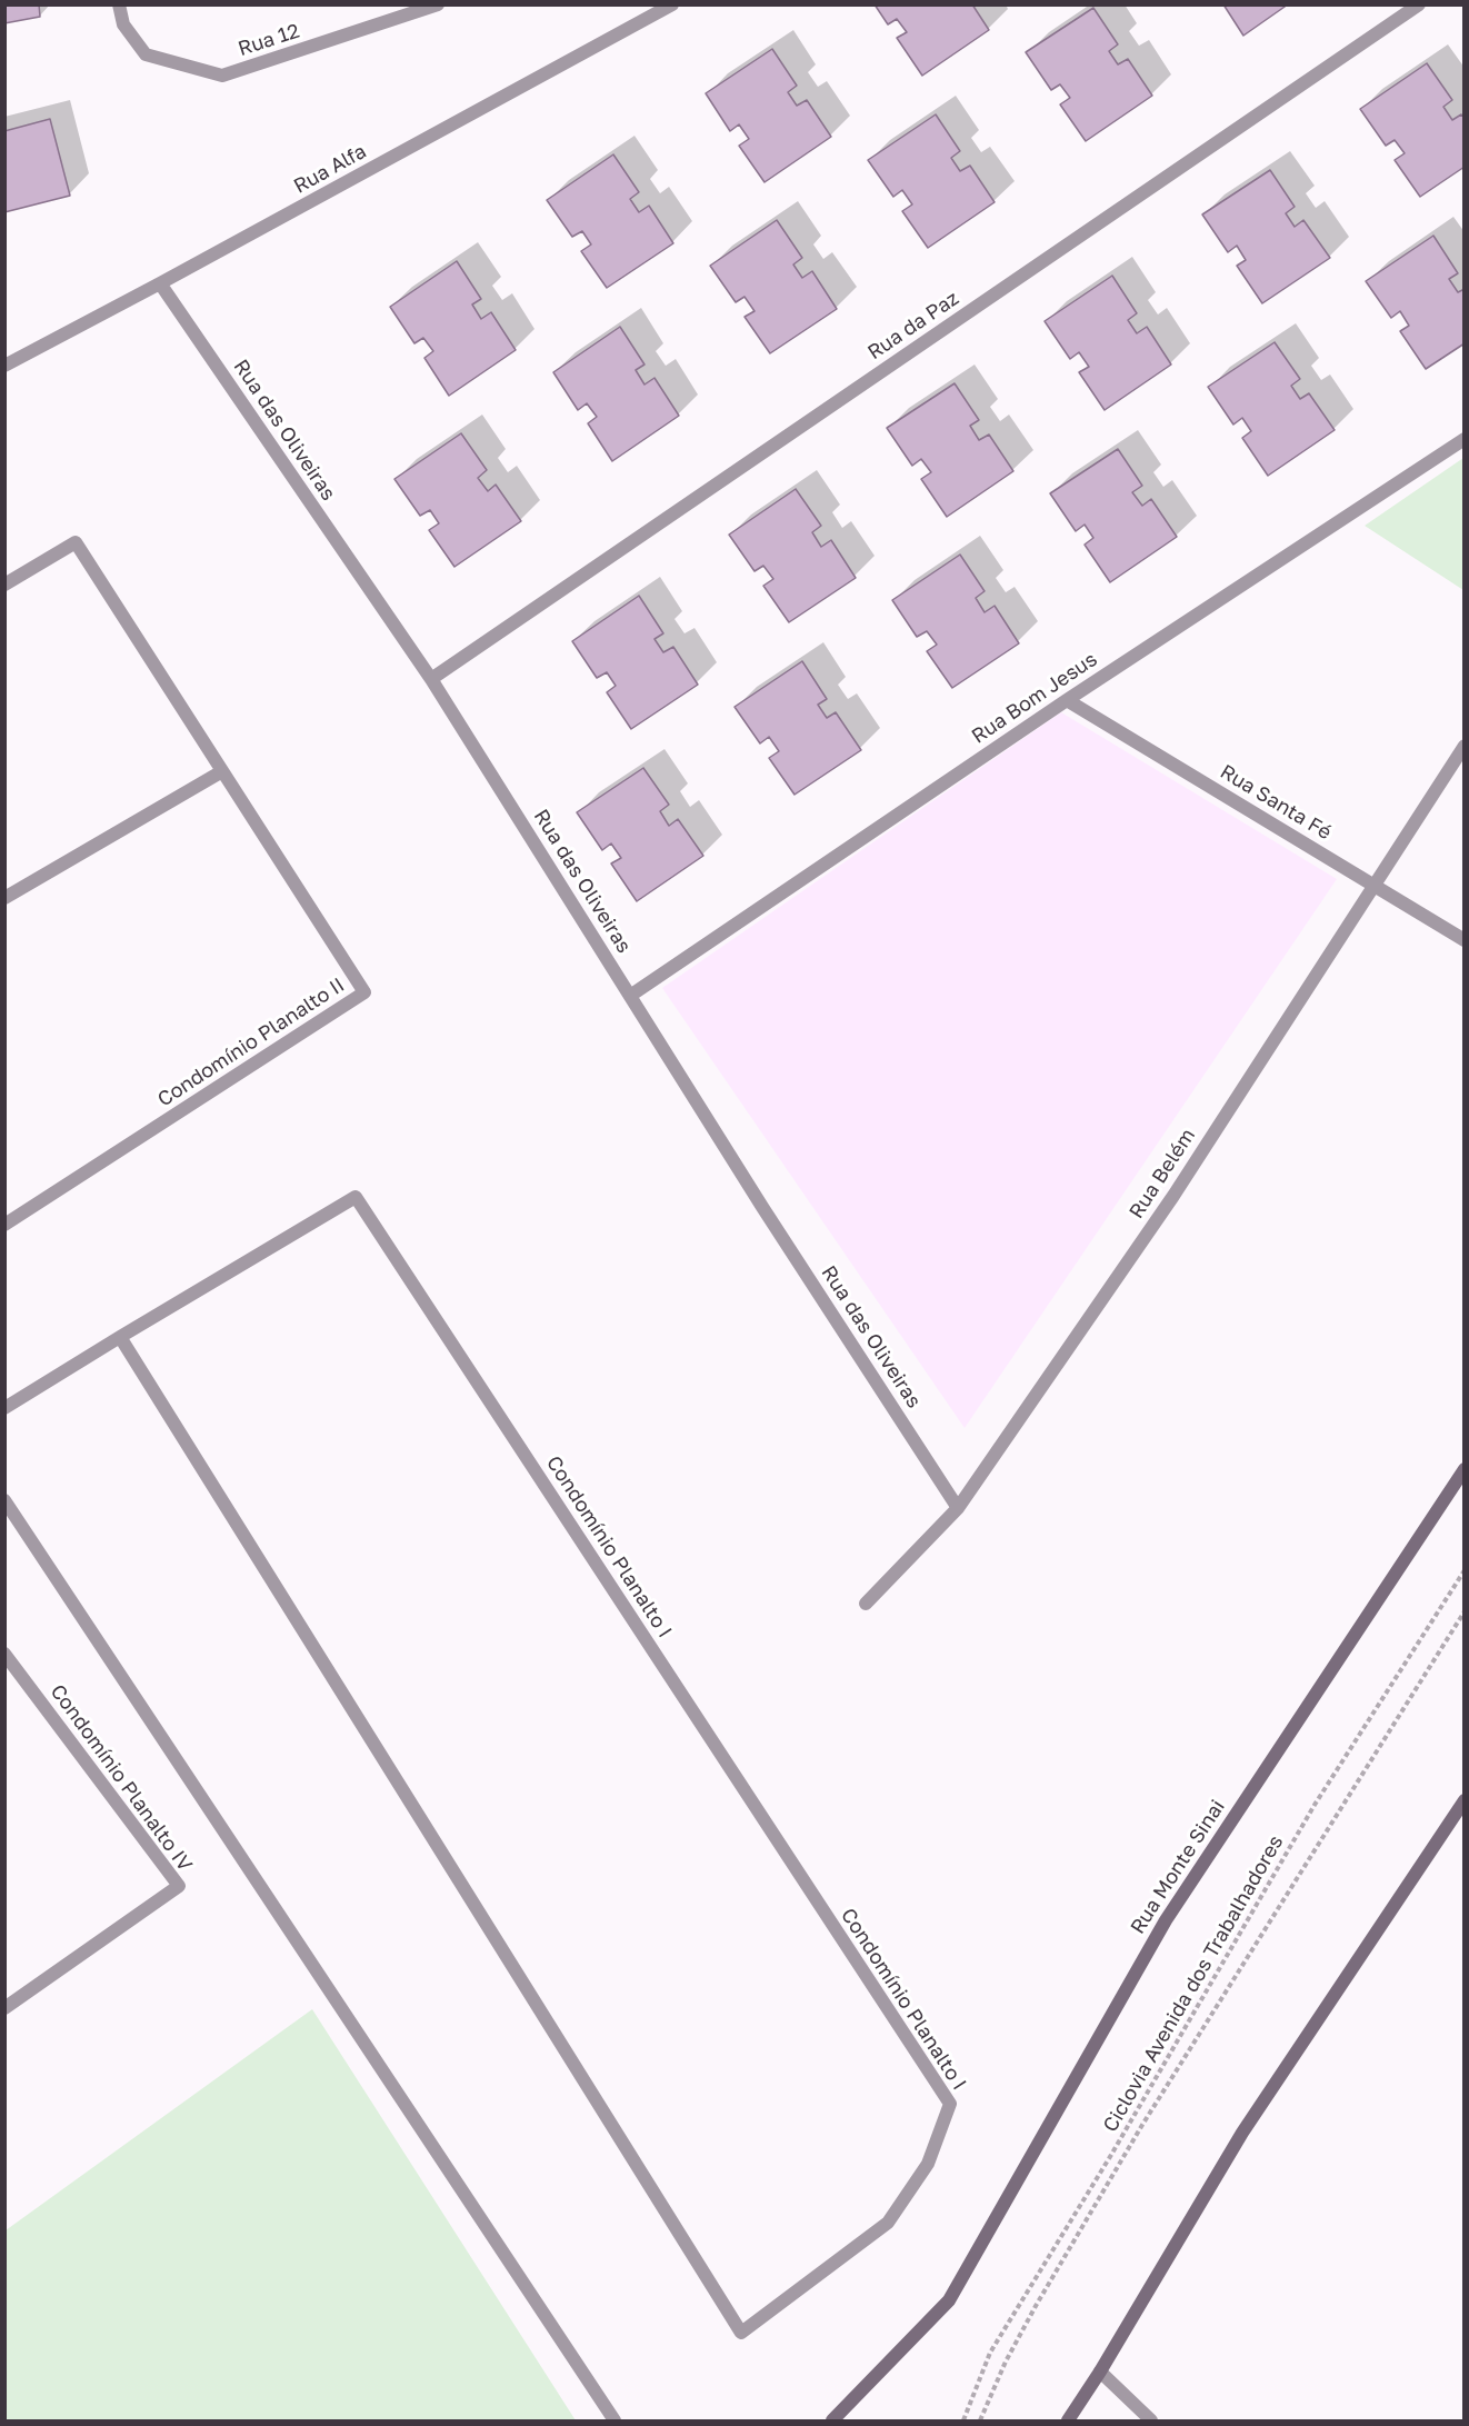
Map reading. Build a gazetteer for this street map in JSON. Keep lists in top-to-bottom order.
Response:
{
  "streets": {
    "main road": ["Rua Monte Sinai"],
    "street": [
      "Rua 12",
      "Rua Alfa",
      "Rua da Paz",
      "Rua das Oliveiras",
      "Rua Bom Jesus",
      "Rua Santa Fé",
      "Condomínio Planalto II",
      "Rua Belém",
      "Condomínio Planalto I",
      "Condomínio Planalto IV"
    ],
    "path": ["Ciclovia Avenida dos Trabalhadores"]
  },
  "crossings": [
    ["Rua Alfa", "Rua das Oliveiras"],
    ["Rua da Paz", "Rua das Oliveiras"],
    ["Rua das Oliveiras", "Rua Bom Jesus"],
    ["Rua das Oliveiras", "Rua Belém"],
    ["Rua Bom Jesus", "Rua Santa Fé"],
    ["Rua Santa Fé", "Rua Belém"]
  ]
}
